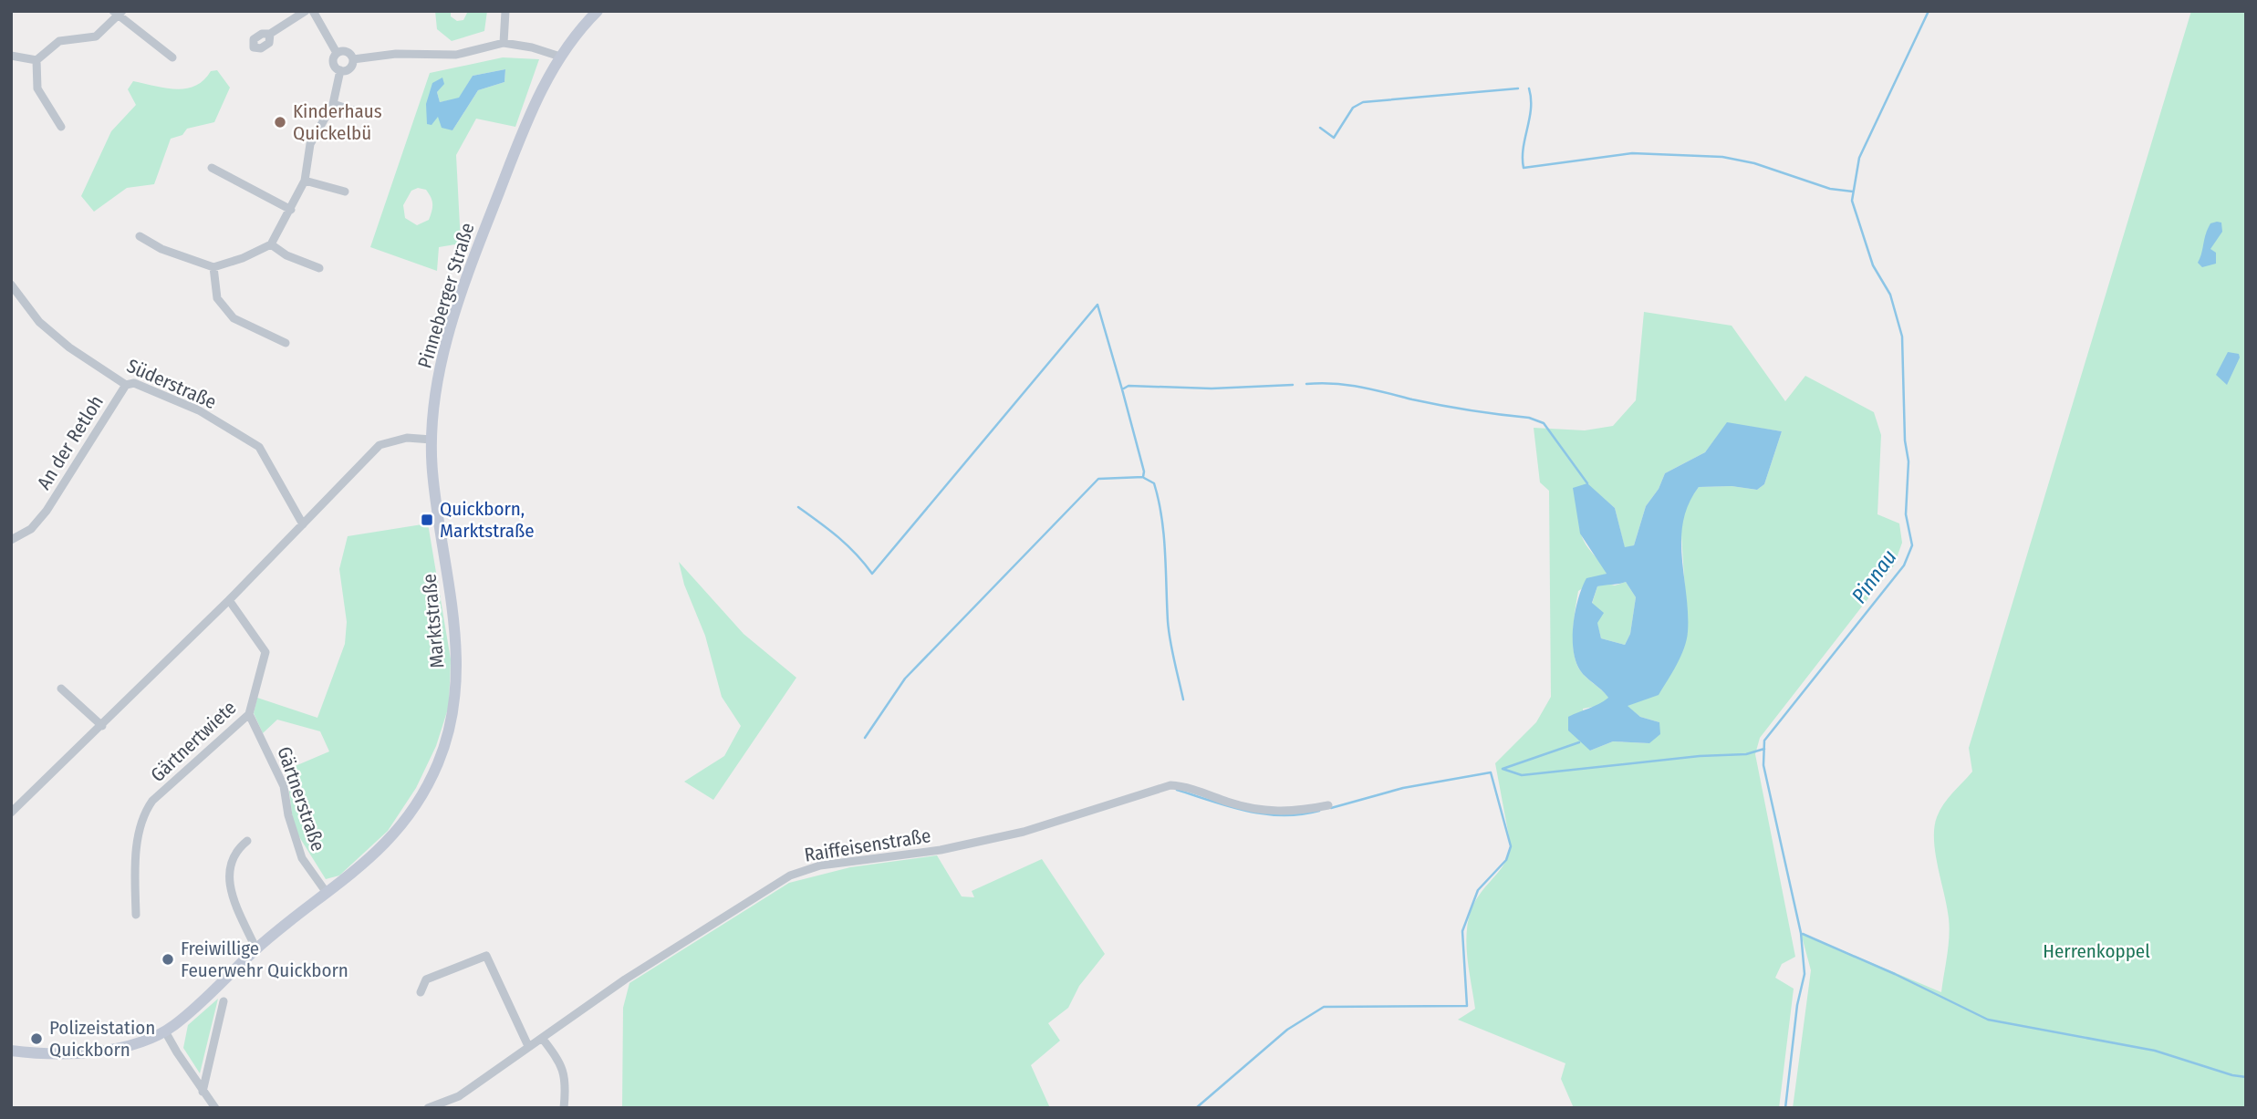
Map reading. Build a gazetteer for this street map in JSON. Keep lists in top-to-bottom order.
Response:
{
  "streets": {
    "main road": ["Pinneberger Straße", "Marktstraße"],
    "street": [
      "Süderstraße",
      "An der Retloh",
      "Gärtnertwiete",
      "Gärtnerstraße",
      "Raiffeisenstraße"
    ]
  },
  "crossings": [
    ["Pinneberger Straße", "Marktstraße"],
    ["Süderstraße", "An der Retloh"],
    ["Marktstraße", "Gärtnerstraße"],
    ["Gärtnertwiete", "Gärtnerstraße"]
  ],
  "water": ["Pinnau"],
  "parks": ["Herrenkoppel"],
  "places": {
    "other": ["Kinderhaus Quickelbü", "Freiwillige Feuerwehr Quickborn", "Polizeistation Quickborn"],
    "transit": ["Quickborn, Marktstraße"]
  }
}
